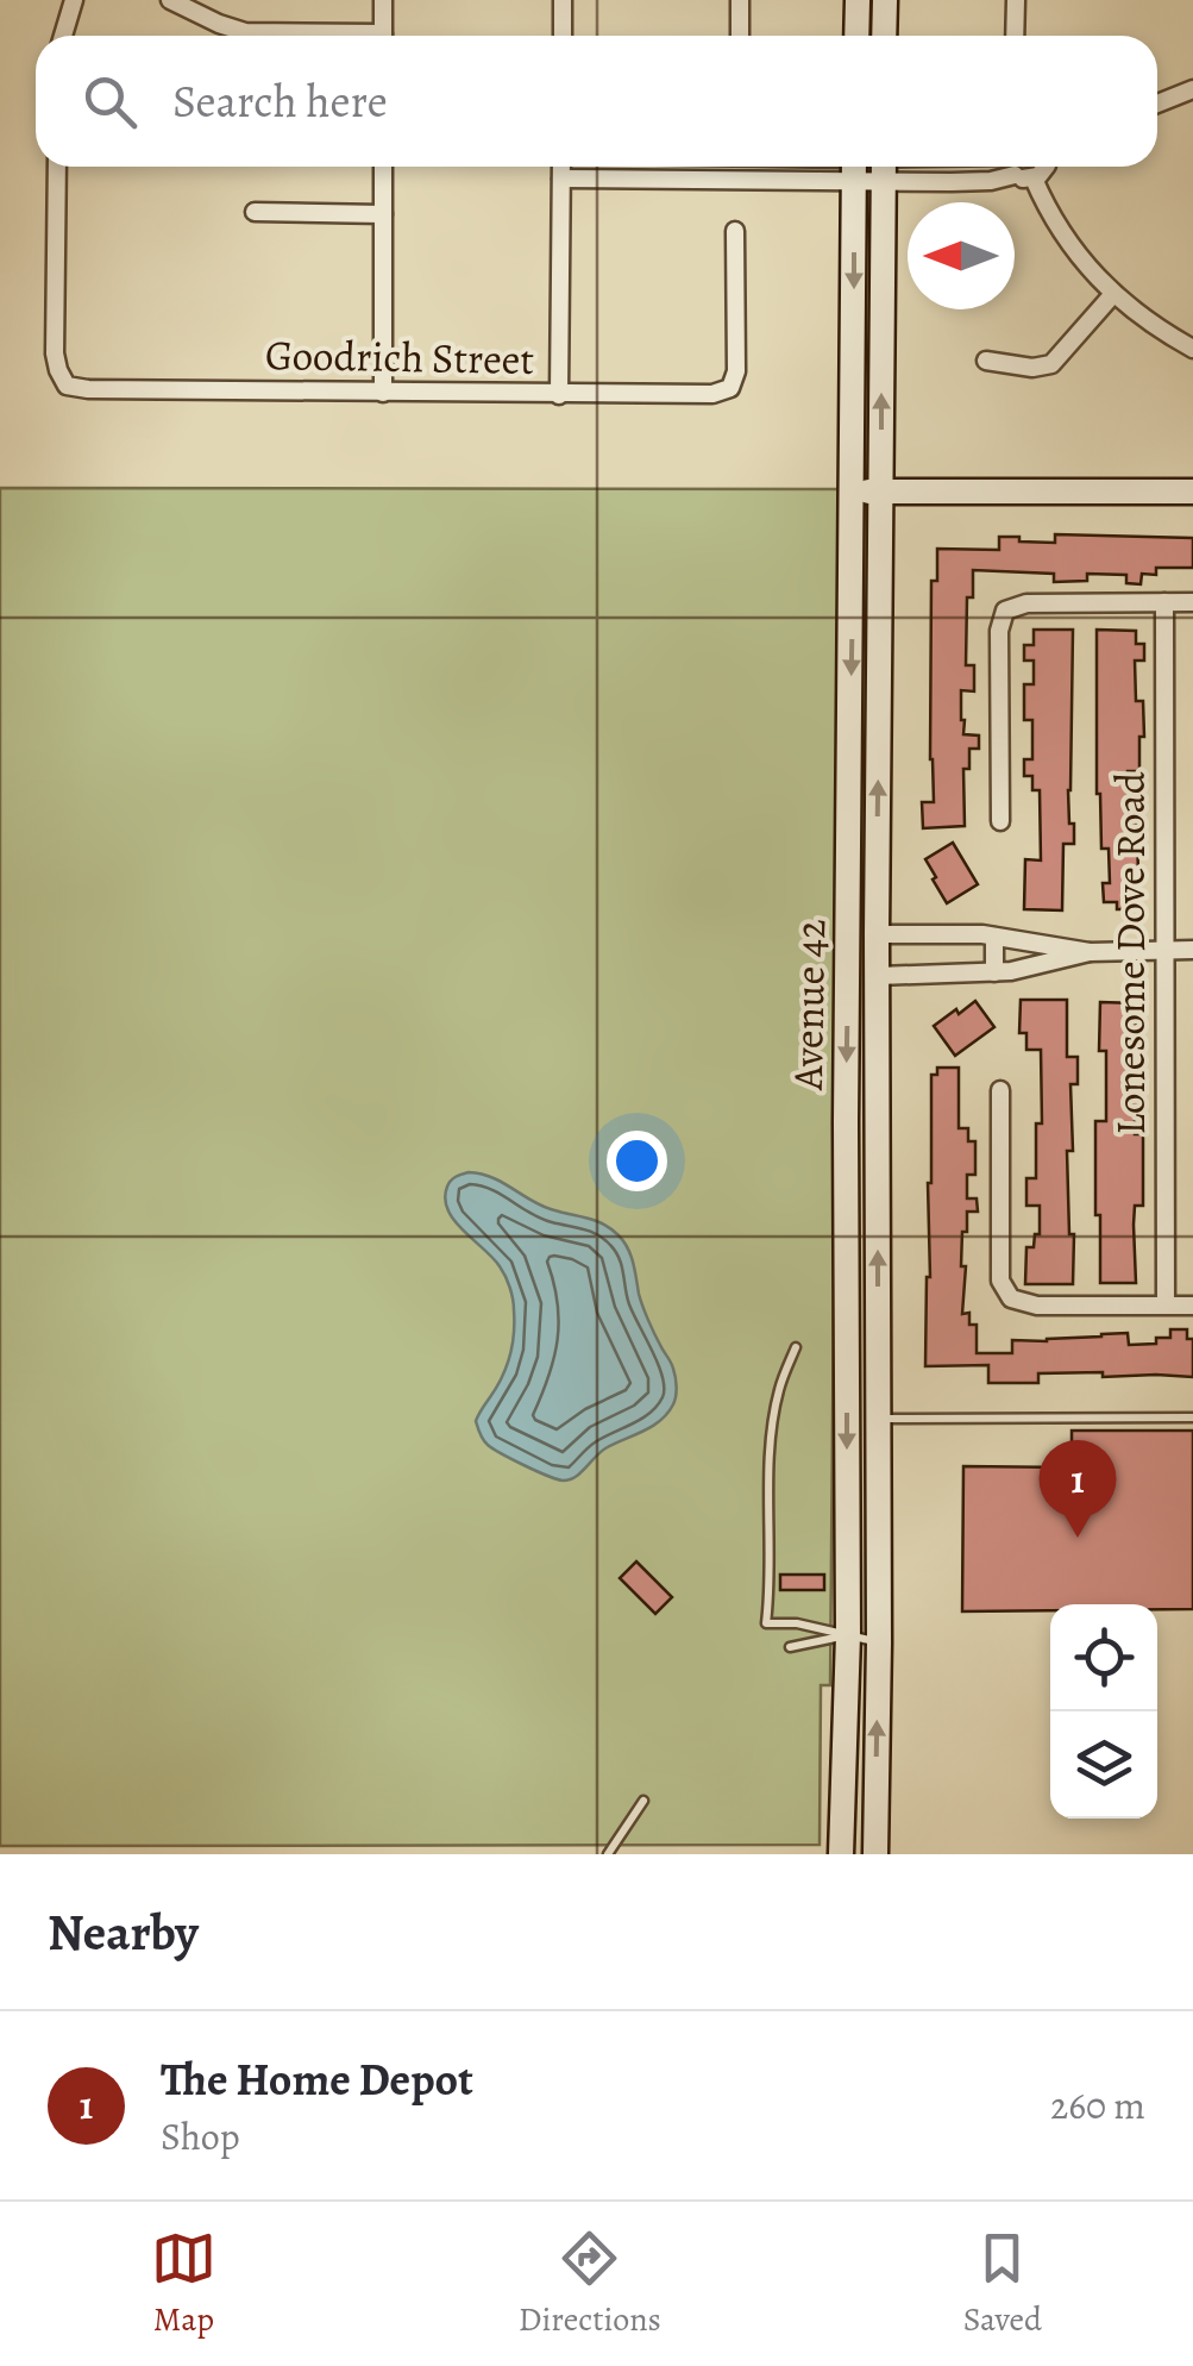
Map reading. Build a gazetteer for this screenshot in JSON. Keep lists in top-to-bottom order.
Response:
{
  "streets": {
    "street": ["Goodrich Street", "Lonesome Dove Road", "Avenue 42"]
  },
  "north": "left",
  "page": {
    "search": "Search here",
    "pins": "1",
    "heading": "Nearby",
    "list": [
      {
        "mark": "1",
        "name": "The Home Depot",
        "note": "Shop",
        "value": "260 m"
      }
    ],
    "nav": ["Map", "Directions", "Saved"]
  }
}
